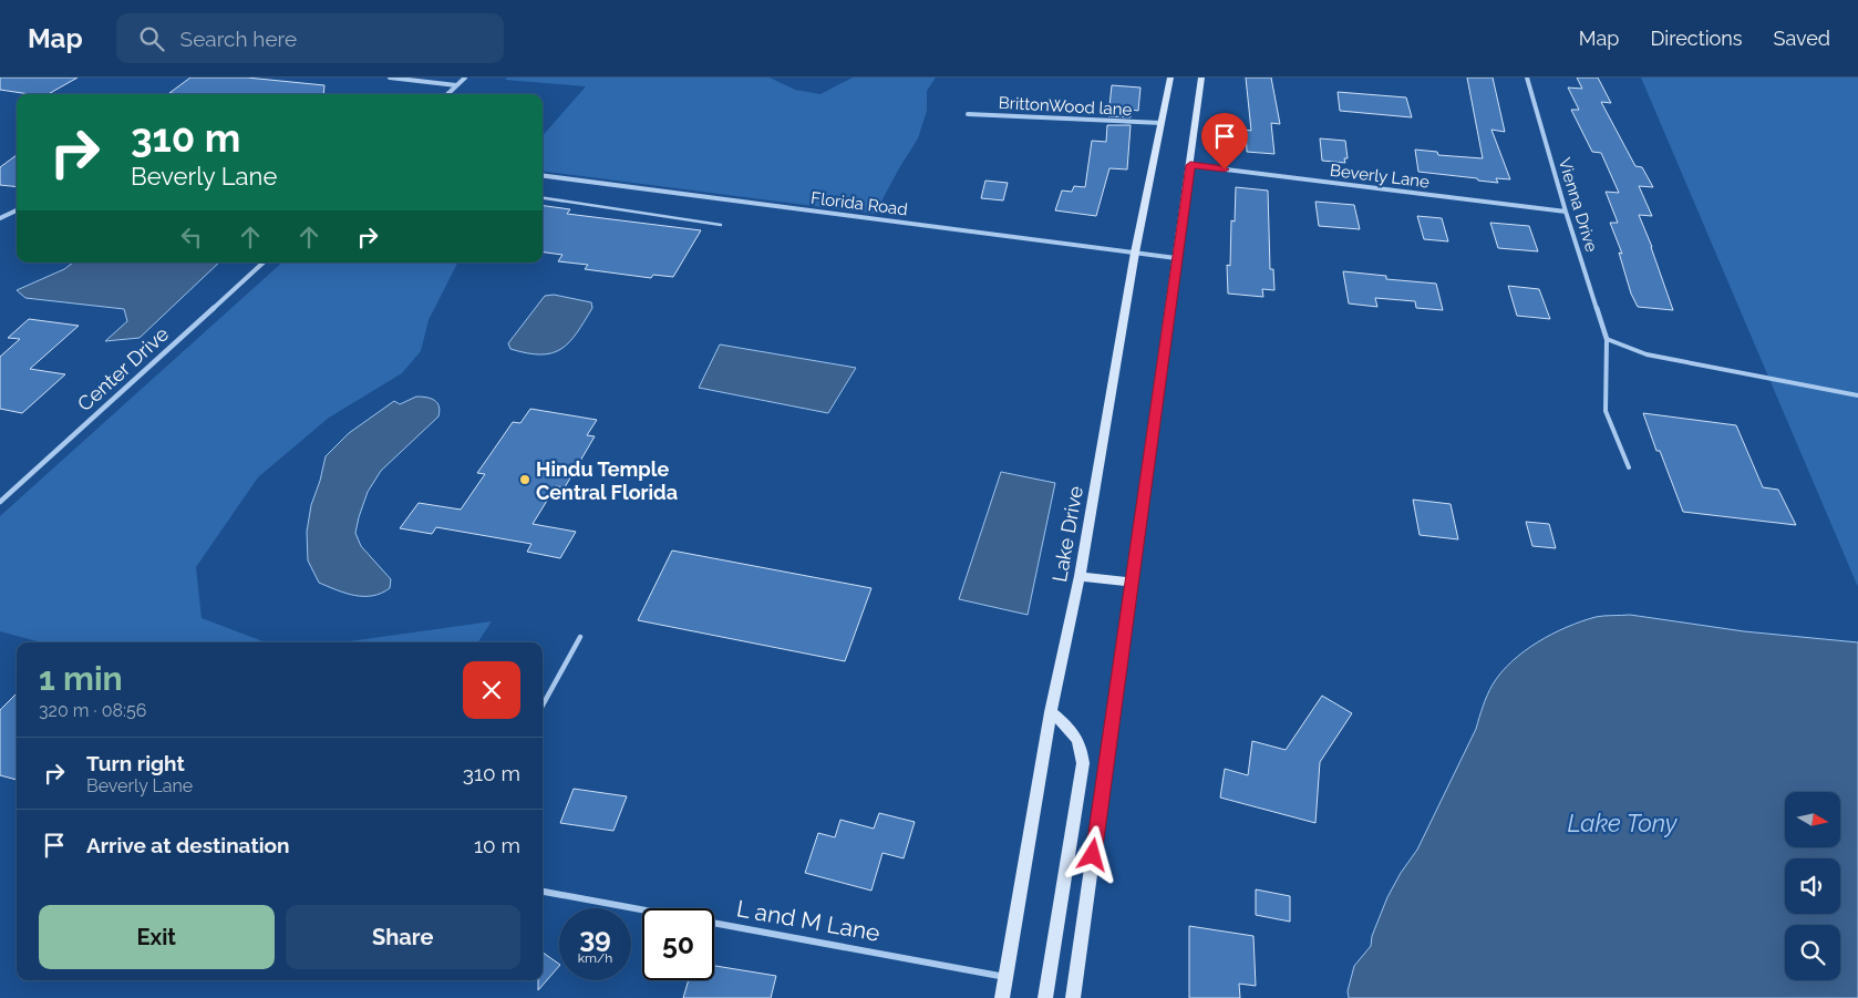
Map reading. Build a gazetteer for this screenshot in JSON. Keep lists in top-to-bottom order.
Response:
{
  "streets": {
    "main road": ["Lake Drive"],
    "street": [
      "BrittonWood lane",
      "Beverly Lane",
      "Florida Road",
      "Vienna Drive",
      "Center Drive",
      "L and M Lane"
    ]
  },
  "crossings": [
    ["BrittonWood lane", "Lake Drive"],
    ["Beverly Lane", "Vienna Drive"],
    ["Florida Road", "Lake Drive"],
    ["Lake Drive", "L and M Lane"]
  ],
  "water": ["Lake Tony"],
  "places": ["Hindu Temple Central Florida"],
  "north": "right",
  "page": {
    "header": "Map",
    "search": "Search here",
    "nav": ["Map", "Directions", "Saved"],
    "turn": ["310 m", "Beverly Lane"],
    "heading": ["1 min", "320 m · 08:56"],
    "list": [
      {
        "name": "Turn right",
        "note": "Beverly Lane",
        "value": "310 m"
      },
      {
        "name": "Arrive at destination",
        "value": "10 m"
      }
    ],
    "buttons": ["Exit", "Share"],
    "speed": "39 km/h",
    "limit": "50"
  }
}
